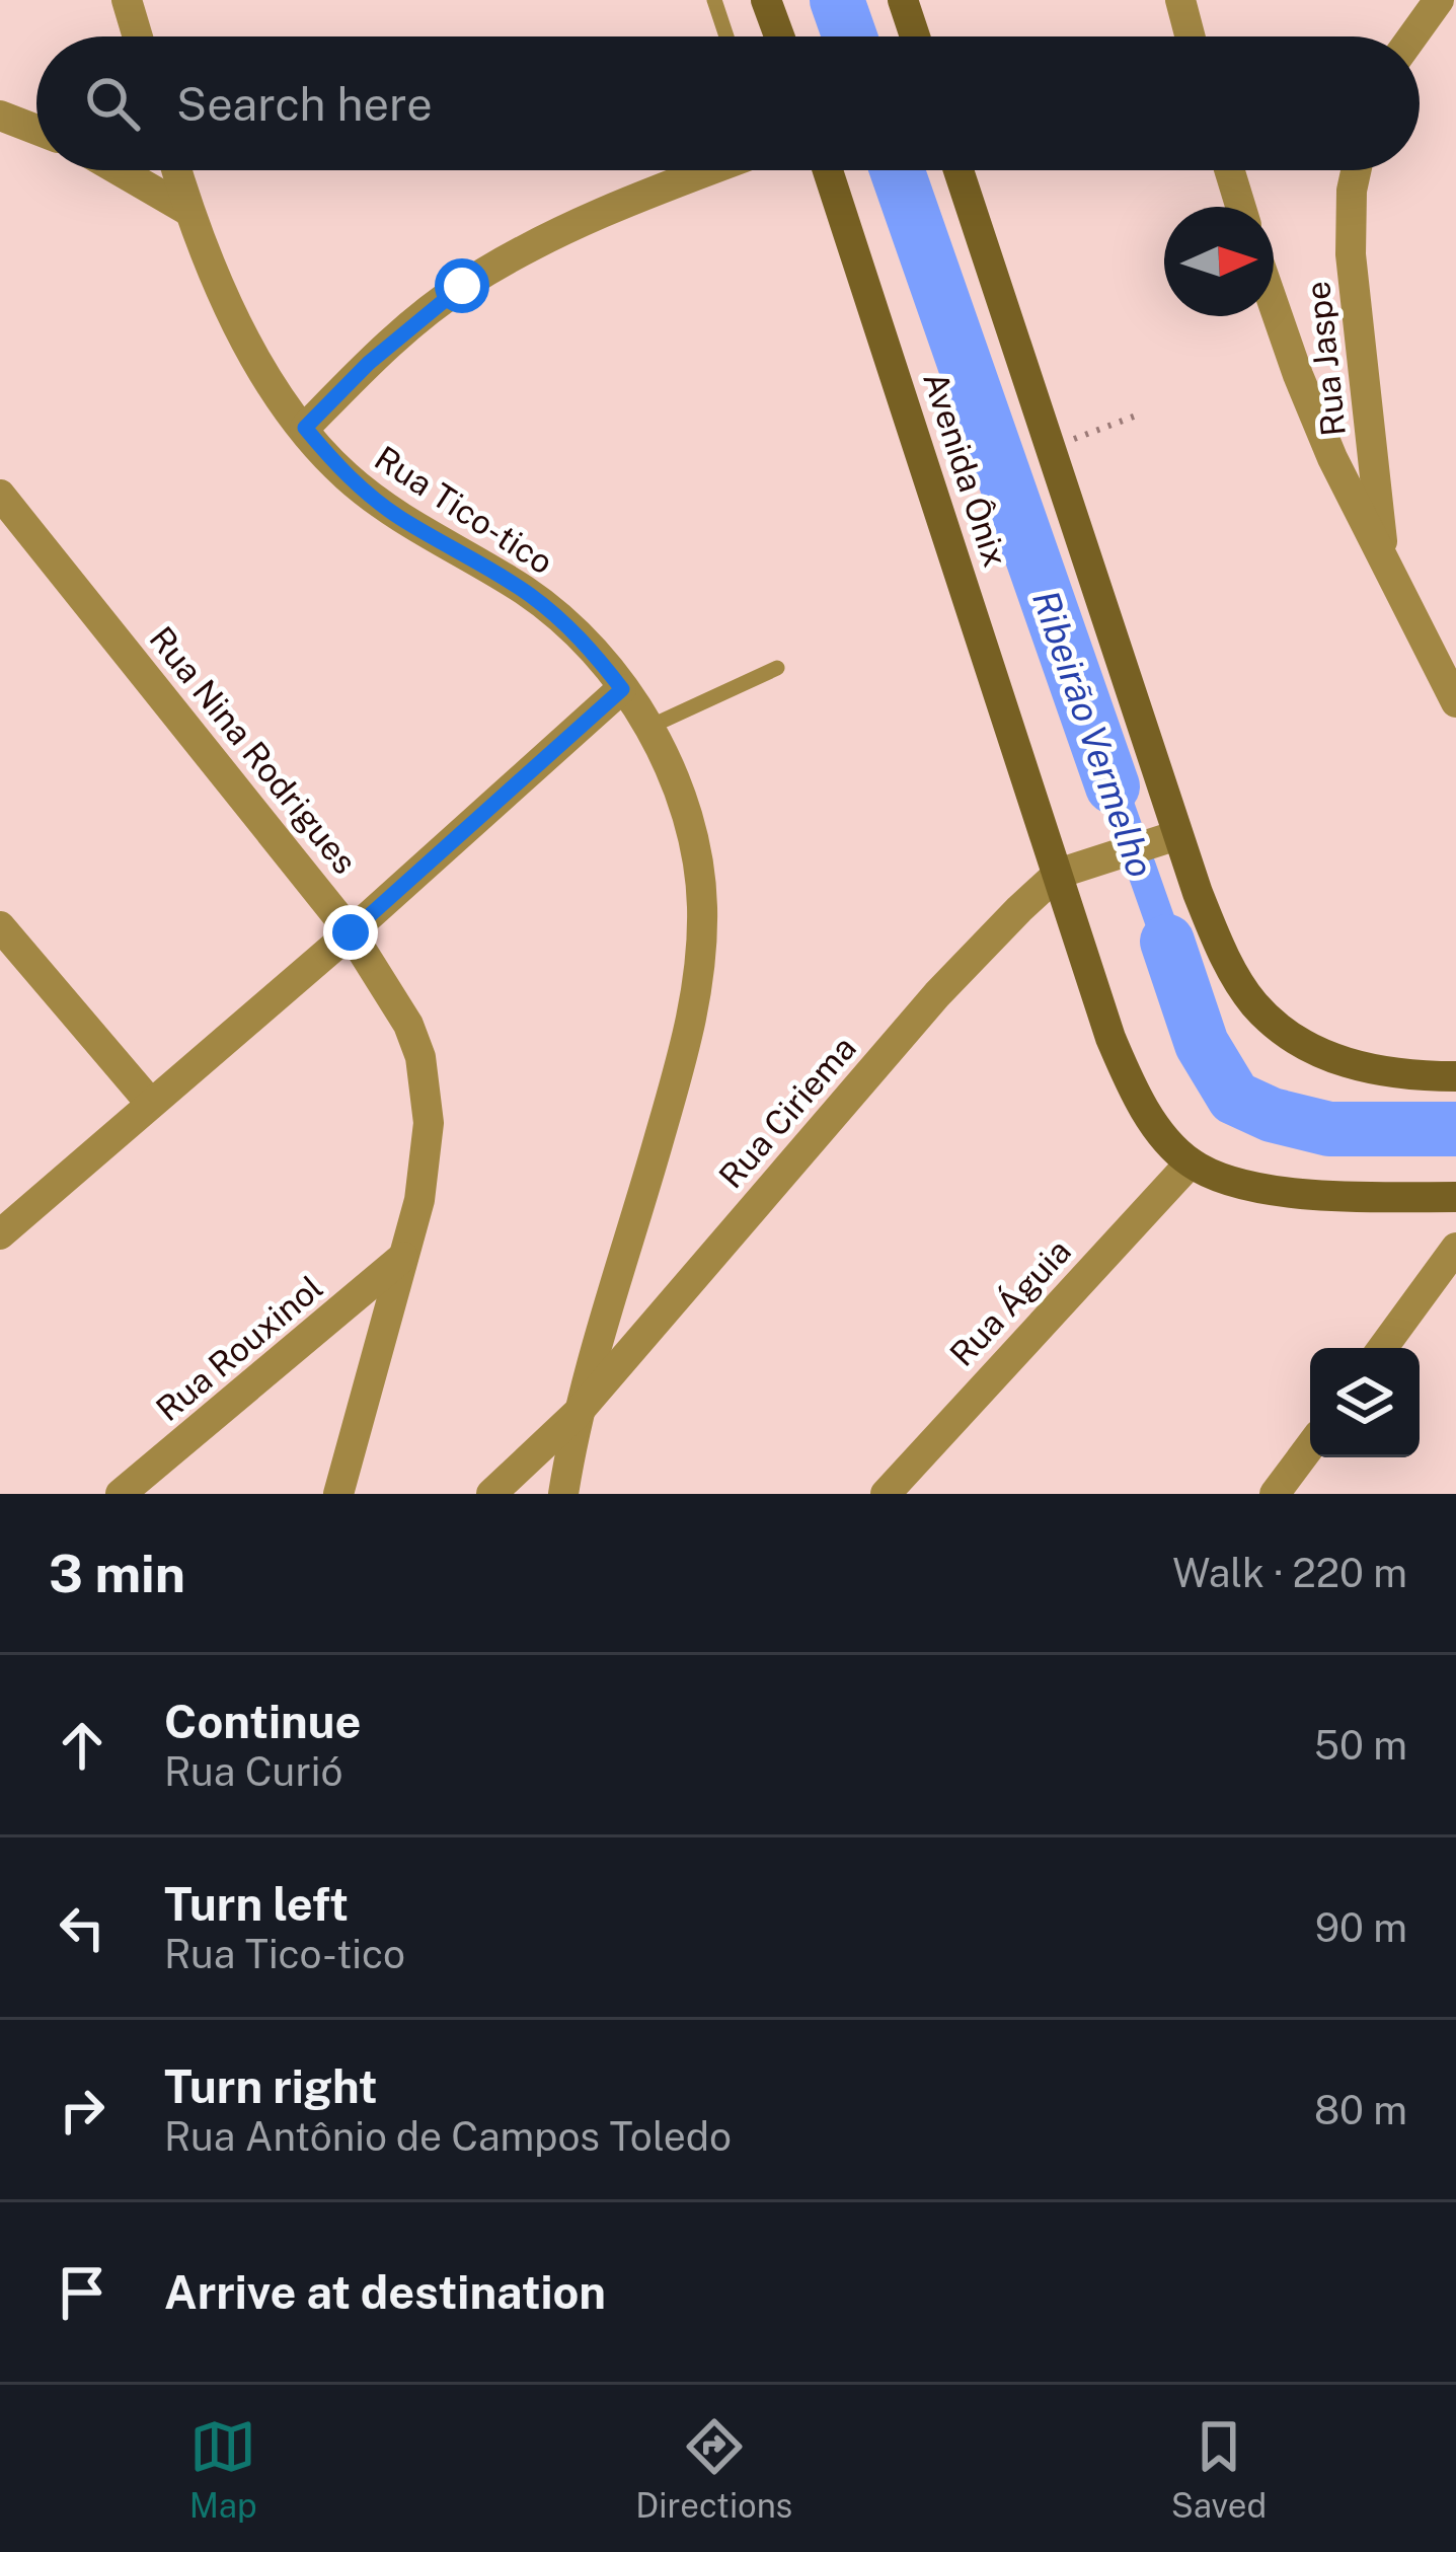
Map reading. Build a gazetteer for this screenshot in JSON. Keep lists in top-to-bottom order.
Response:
{
  "streets": {
    "main road": ["Avenida Ônix"],
    "street": [
      "Rua Jaspe",
      "Rua Tico-tico",
      "Rua Nina Rodrigues",
      "Rua Ciriema",
      "Rua Águia",
      "Rua Rouxinol"
    ]
  },
  "crossings": [
    ["Avenida Ônix", "Rua Ciriema"],
    ["Avenida Ônix", "Rua Águia"],
    ["Rua Tico-tico", "Rua Ciriema"],
    ["Rua Nina Rodrigues", "Rua Rouxinol"]
  ],
  "water": ["Ribeirão Vermelho"],
  "north": "right",
  "page": {
    "search": "Search here",
    "heading": ["3 min", "Walk · 220 m"],
    "list": [
      ["Continue", "Rua Curió", "50 m"],
      ["Turn left", "Rua Tico-tico", "90 m"],
      ["Turn right", "Rua Antônio de Campos Toledo", "80 m"],
      "Arrive at destination"
    ],
    "nav": ["Map", "Directions", "Saved"]
  }
}
